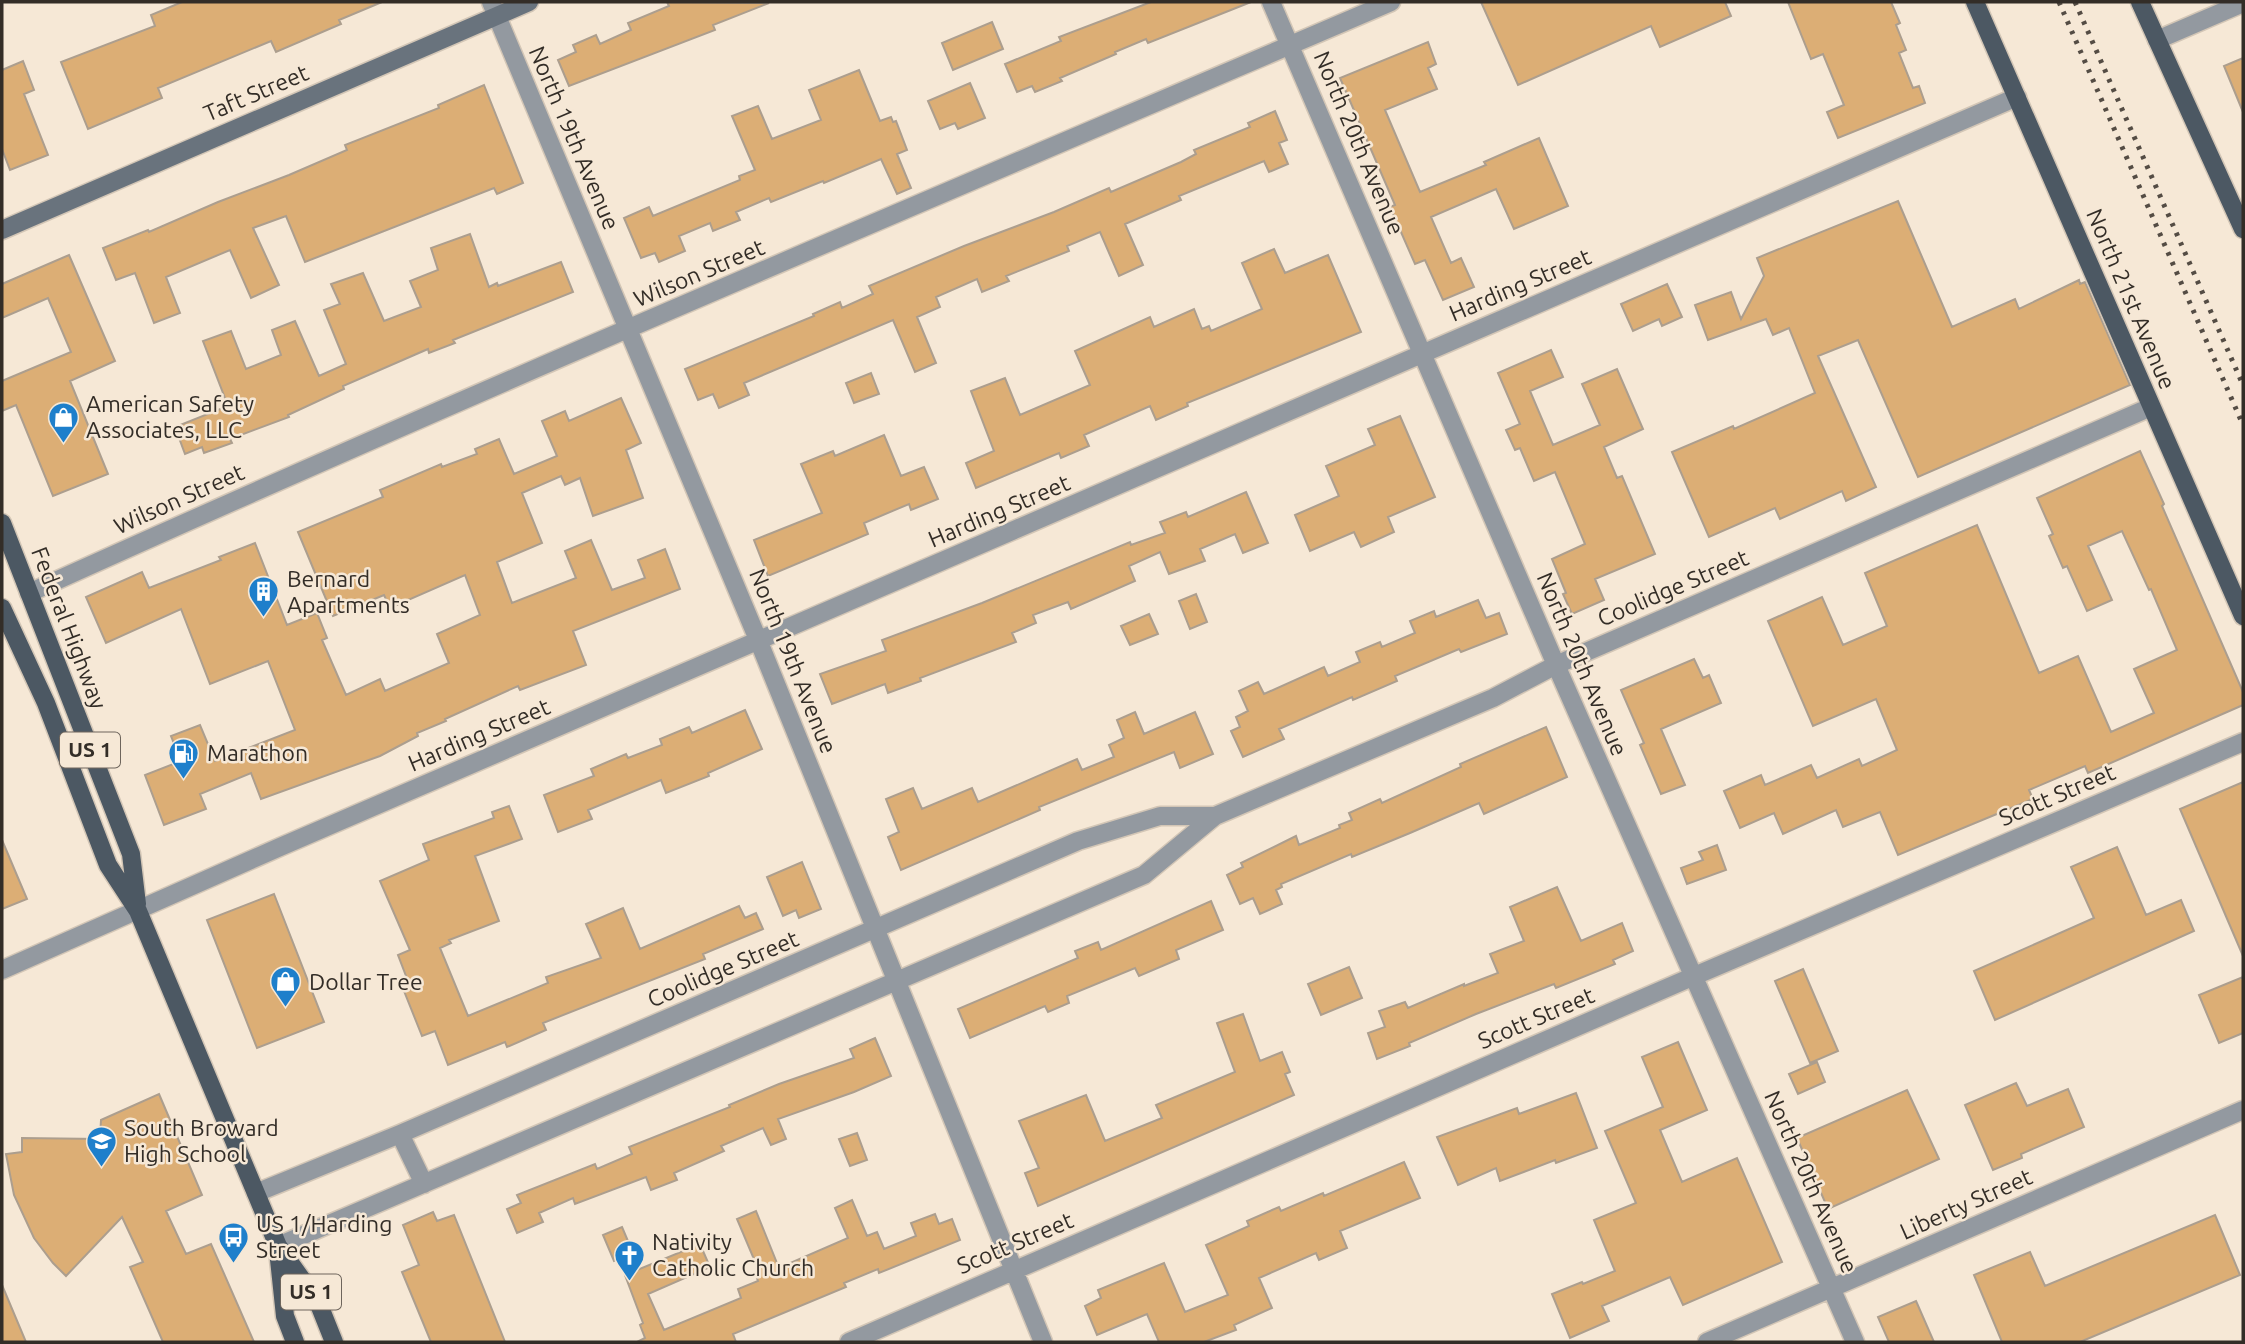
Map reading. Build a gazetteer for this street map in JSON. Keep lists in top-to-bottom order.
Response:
{
  "streets": {
    "main road": ["North 21st Avenue", "Federal Highway", "US 1"],
    "street": [
      "Taft Street",
      "North 19th Avenue",
      "North 20th Avenue",
      "Wilson Street",
      "Harding Street",
      "Coolidge Street",
      "Scott Street",
      "Liberty Street"
    ]
  },
  "crossings": [
    ["Taft Street", "North 19th Avenue"],
    ["North 19th Avenue", "Wilson Street"],
    ["North 19th Avenue", "Harding Street"],
    ["North 19th Avenue", "Coolidge Street"],
    ["North 19th Avenue", "Scott Street"],
    ["North 20th Avenue", "Wilson Street"],
    ["North 20th Avenue", "Harding Street"],
    ["North 20th Avenue", "Coolidge Street"],
    ["North 20th Avenue", "Scott Street"],
    ["North 20th Avenue", "Liberty Street"],
    ["Wilson Street", "Federal Highway"],
    ["Harding Street", "North 21st Avenue"],
    ["Harding Street", "Federal Highway"],
    ["North 21st Avenue", "Coolidge Street"],
    ["Coolidge Street", "Federal Highway"]
  ],
  "places": {
    "shop": ["American Safety Associates, LLC", "Dollar Tree"],
    "building": ["Bernard Apartments"],
    "fuel station": ["Marathon"],
    "school or university": ["South Broward High School"],
    "bus stop": ["US 1/Harding Street"],
    "church": ["Nativity Catholic Church"]
  }
}
